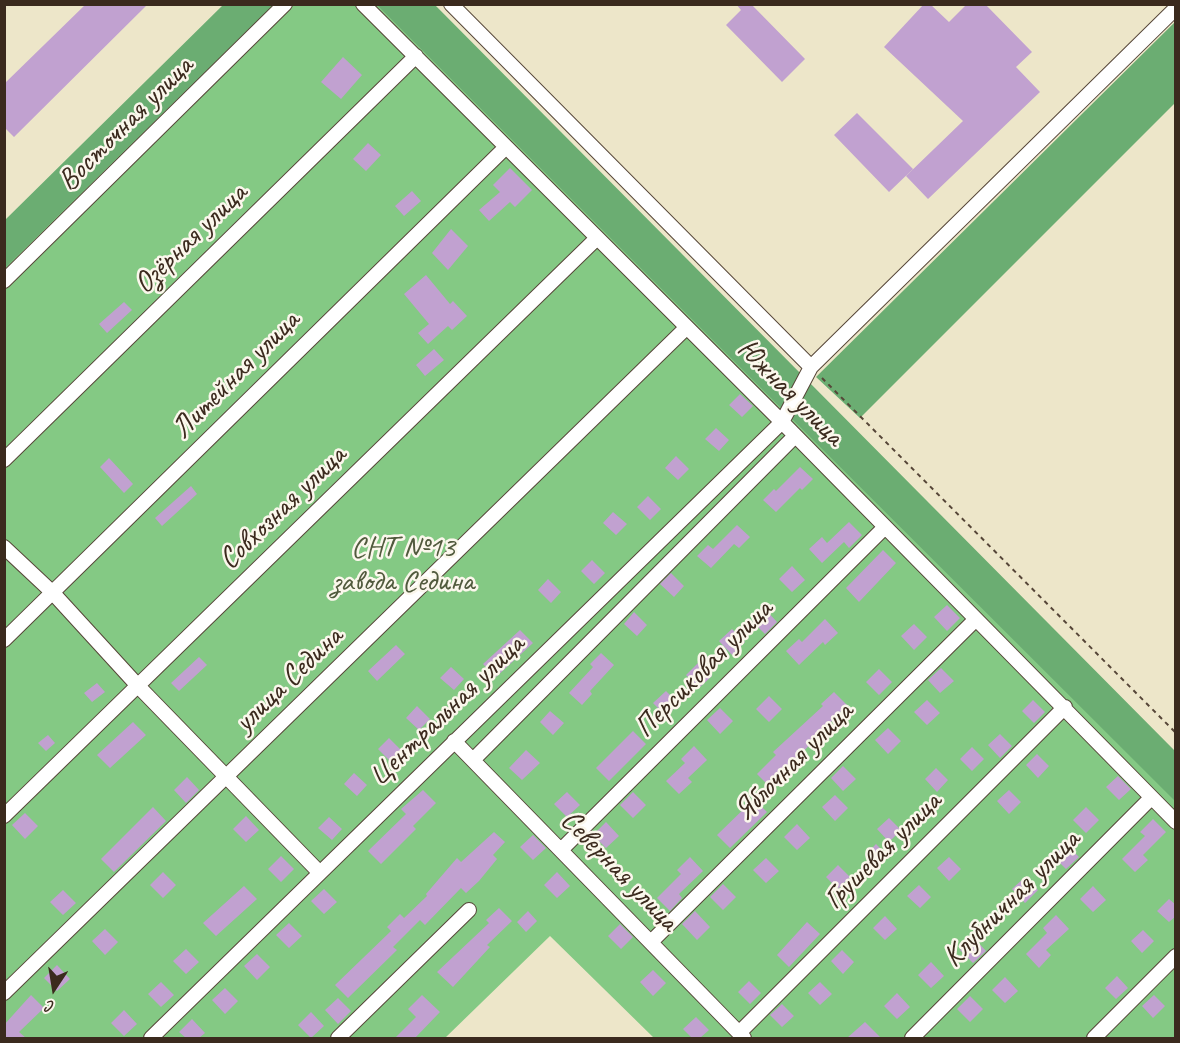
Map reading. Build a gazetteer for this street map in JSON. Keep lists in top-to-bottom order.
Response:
{
  "streets": {
    "street": [
      "Восточная улица",
      "Озёрная улица",
      "Литейная улица",
      "Южная улица",
      "Совхозная улица",
      "Персиковая улица",
      "улица Седина",
      "Центральная улица",
      "Яблочная улица",
      "Грушевая улица",
      "Северная улица",
      "Клубничная улица"
    ]
  },
  "crossings": [
    ["Озёрная улица", "Южная улица"],
    ["Литейная улица", "Южная улица"],
    ["Южная улица", "Совхозная улица"],
    ["Южная улица", "Персиковая улица"],
    ["Южная улица", "улица Седина"],
    ["Южная улица", "Центральная улица"],
    ["Южная улица", "Яблочная улица"],
    ["Южная улица", "Грушевая улица"],
    ["Южная улица", "Клубничная улица"],
    ["Персиковая улица", "Северная улица"],
    ["Центральная улица", "Северная улица"],
    ["Яблочная улица", "Северная улица"],
    ["Грушевая улица", "Северная улица"]
  ],
  "parks": ["СНТ №13 завода Седина"],
  "north": "bottom"
}
